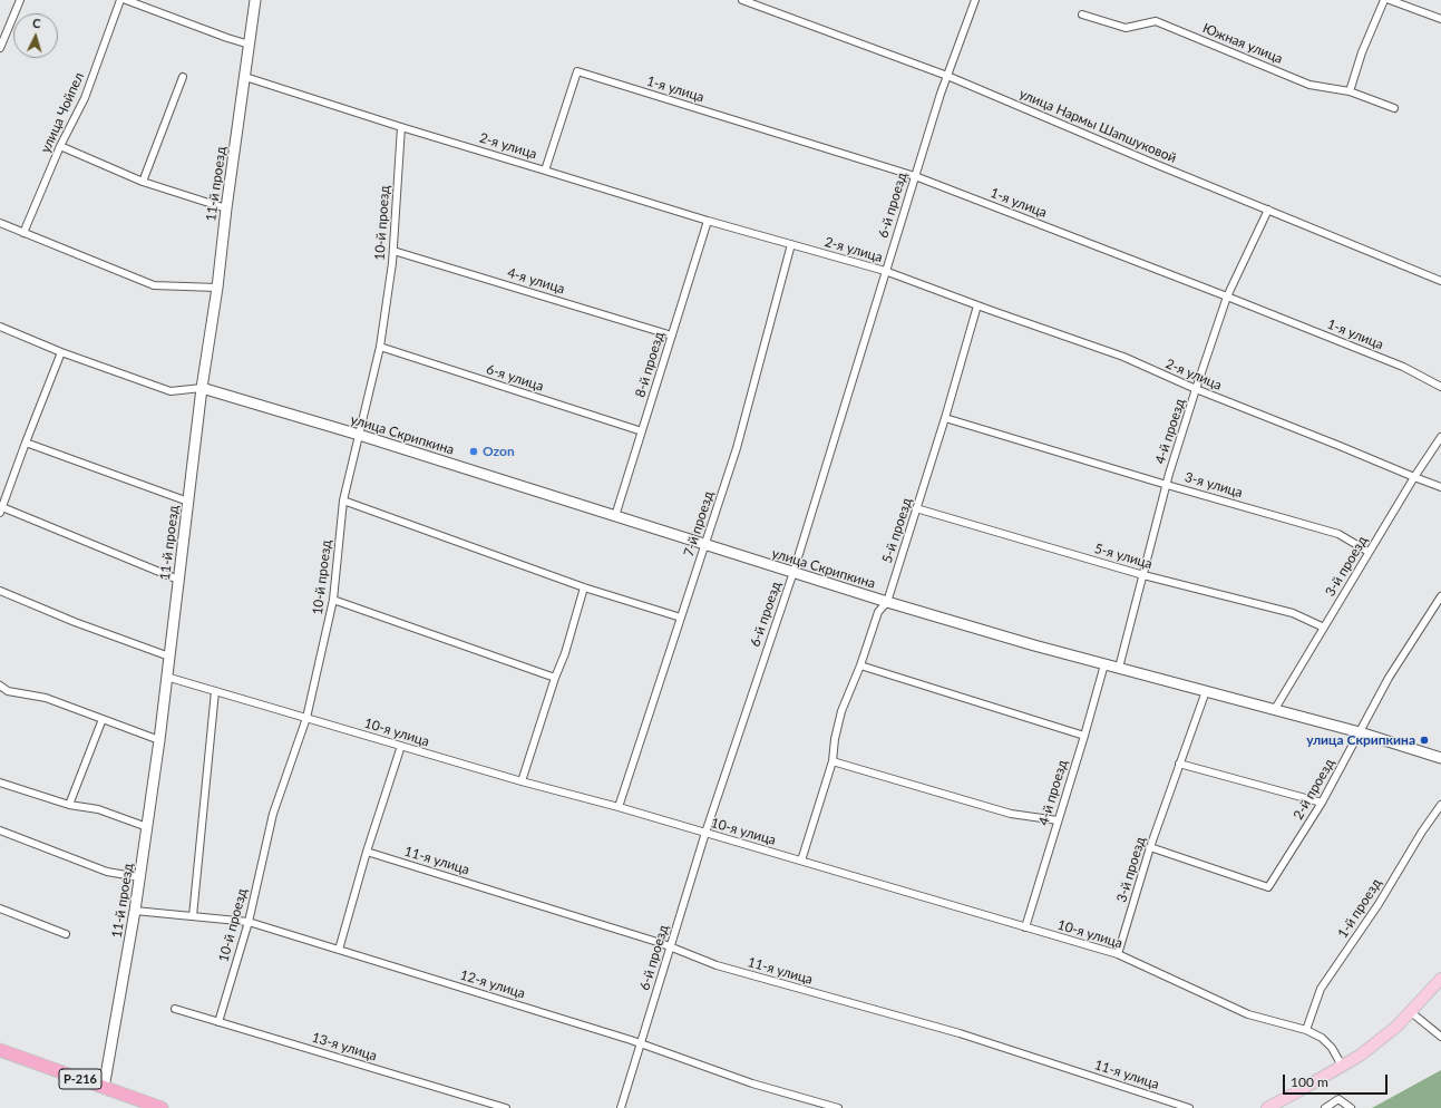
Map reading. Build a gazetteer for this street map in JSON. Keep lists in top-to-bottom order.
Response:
{
  "streets": {
    "highway": ["Р-216"],
    "street": [
      "Южная улица",
      "1-я улица",
      "улица Чойпел",
      "улица Нармы Шапшуковой",
      "2-я улица",
      "11-й проезд",
      "6-й проезд",
      "10-й проезд",
      "4-я улица",
      "8-й проезд",
      "6-я улица",
      "4-й проезд",
      "улица Скрипкина",
      "3-я улица",
      "7-й проезд",
      "5-й проезд",
      "5-я улица",
      "3-й проезд",
      "10-я улица",
      "2-й проезд",
      "11-я улица",
      "1-й проезд",
      "12-я улица",
      "13-я улица"
    ]
  },
  "crossings": [
    ["1-я улица", "2-я улица"],
    ["1-я улица", "6-й проезд"],
    ["1-я улица", "4-й проезд"],
    ["улица Нармы Шапшуковой", "6-й проезд"],
    ["улица Нармы Шапшуковой", "4-й проезд"],
    ["2-я улица", "11-й проезд"],
    ["2-я улица", "6-й проезд"],
    ["2-я улица", "10-й проезд"],
    ["2-я улица", "8-й проезд"],
    ["2-я улица", "4-й проезд"],
    ["2-я улица", "7-й проезд"],
    ["2-я улица", "5-й проезд"],
    ["2-я улица", "3-й проезд"],
    ["11-й проезд", "улица Скрипкина"],
    ["11-й проезд", "10-я улица"],
    ["11-й проезд", "12-я улица"],
    ["11-й проезд", "Р-216"],
    ["6-й проезд", "улица Скрипкина"],
    ["6-й проезд", "10-я улица"],
    ["6-й проезд", "11-я улица"],
    ["6-й проезд", "12-я улица"],
    ["10-й проезд", "4-я улица"],
    ["10-й проезд", "6-я улица"],
    ["10-й проезд", "улица Скрипкина"],
    ["10-й проезд", "10-я улица"],
    ["10-й проезд", "12-я улица"],
    ["10-й проезд", "13-я улица"],
    ["4-я улица", "8-й проезд"],
    ["8-й проезд", "6-я улица"],
    ["8-й проезд", "улица Скрипкина"],
    ["4-й проезд", "улица Скрипкина"],
    ["4-й проезд", "3-я улица"],
    ["4-й проезд", "5-я улица"],
    ["4-й проезд", "10-я улица"],
    ["улица Скрипкина", "7-й проезд"],
    ["улица Скрипкина", "5-й проезд"],
    ["улица Скрипкина", "3-й проезд"],
    ["улица Скрипкина", "2-й проезд"],
    ["3-я улица", "5-й проезд"],
    ["3-я улица", "3-й проезд"],
    ["7-й проезд", "10-я улица"],
    ["5-й проезд", "5-я улица"],
    ["5-й проезд", "10-я улица"],
    ["5-я улица", "3-й проезд"],
    ["3-й проезд", "10-я улица"],
    ["3-й проезд", "2-й проезд"],
    ["10-я улица", "1-й проезд"]
  ],
  "places": ["Ozon", "улица Скрипкина"],
  "scale_bar": "100 m",
  "north": "top"
}
